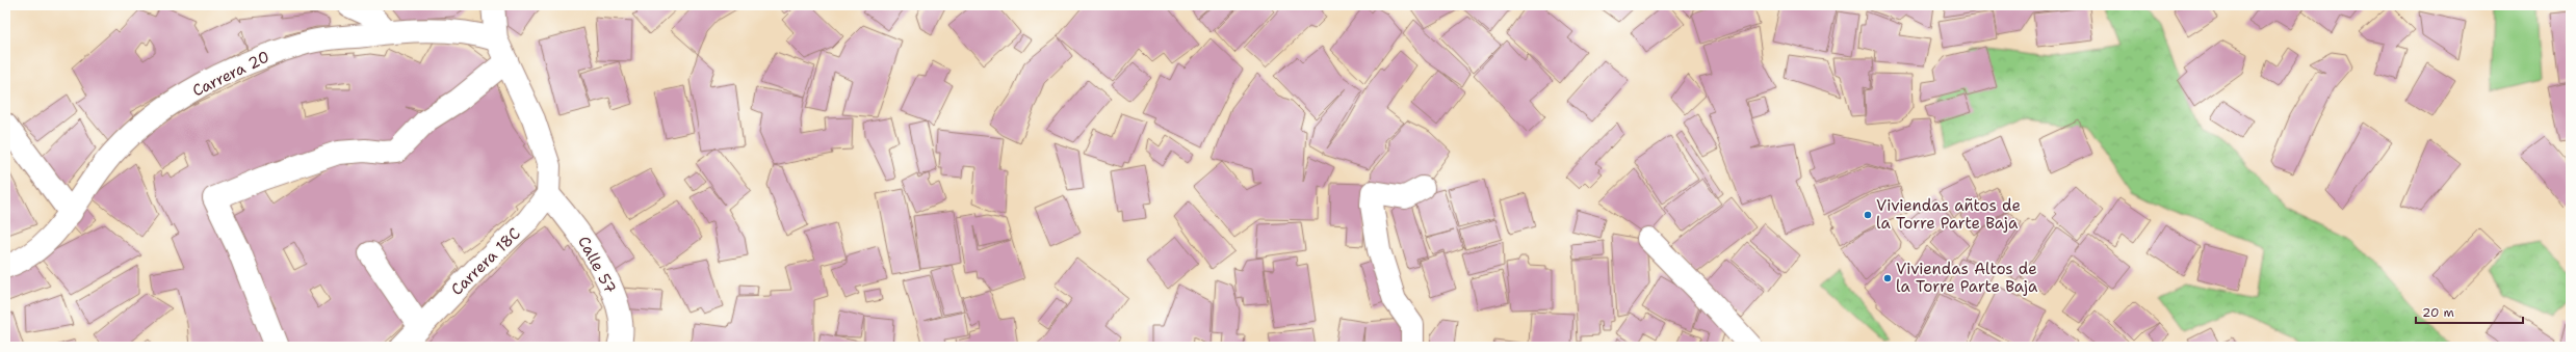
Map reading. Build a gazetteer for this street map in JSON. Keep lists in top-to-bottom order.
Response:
{
  "streets": {
    "street": ["Carrera 20", "Carrera 18C", "Calle 57"]
  },
  "crossings": [
    ["Carrera 18C", "Calle 57"]
  ],
  "places": ["Viviendas añtos de la Torre Parte Baja", "Viviendas Altos de la Torre Parte Baja"],
  "scale_bar": "20 m"
}
